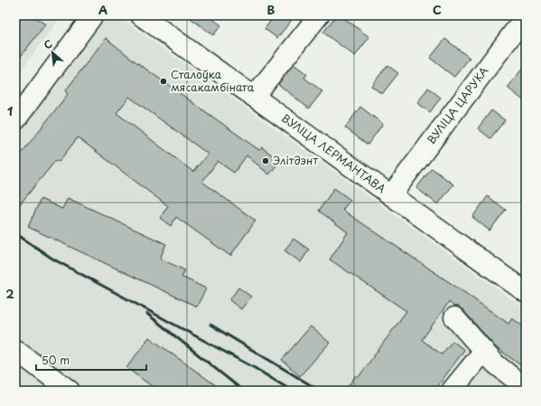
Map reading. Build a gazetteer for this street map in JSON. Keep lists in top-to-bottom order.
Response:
{
  "streets": {
    "street": ["ВУЛІЦА ЦАРУКА", "ВУЛІЦА ЛЕРМАНТАВА"]
  },
  "crossings": [
    ["ВУЛІЦА ЦАРУКА", "ВУЛІЦА ЛЕРМАНТАВА"]
  ],
  "places": ["Сталоўка мясакамбіната", "Элітдэнт"],
  "scale_bar": "50 m",
  "north": "top left",
  "grid": {
    "columns": ["A", "B", "C"],
    "rows": ["1", "2"]
  }
}
